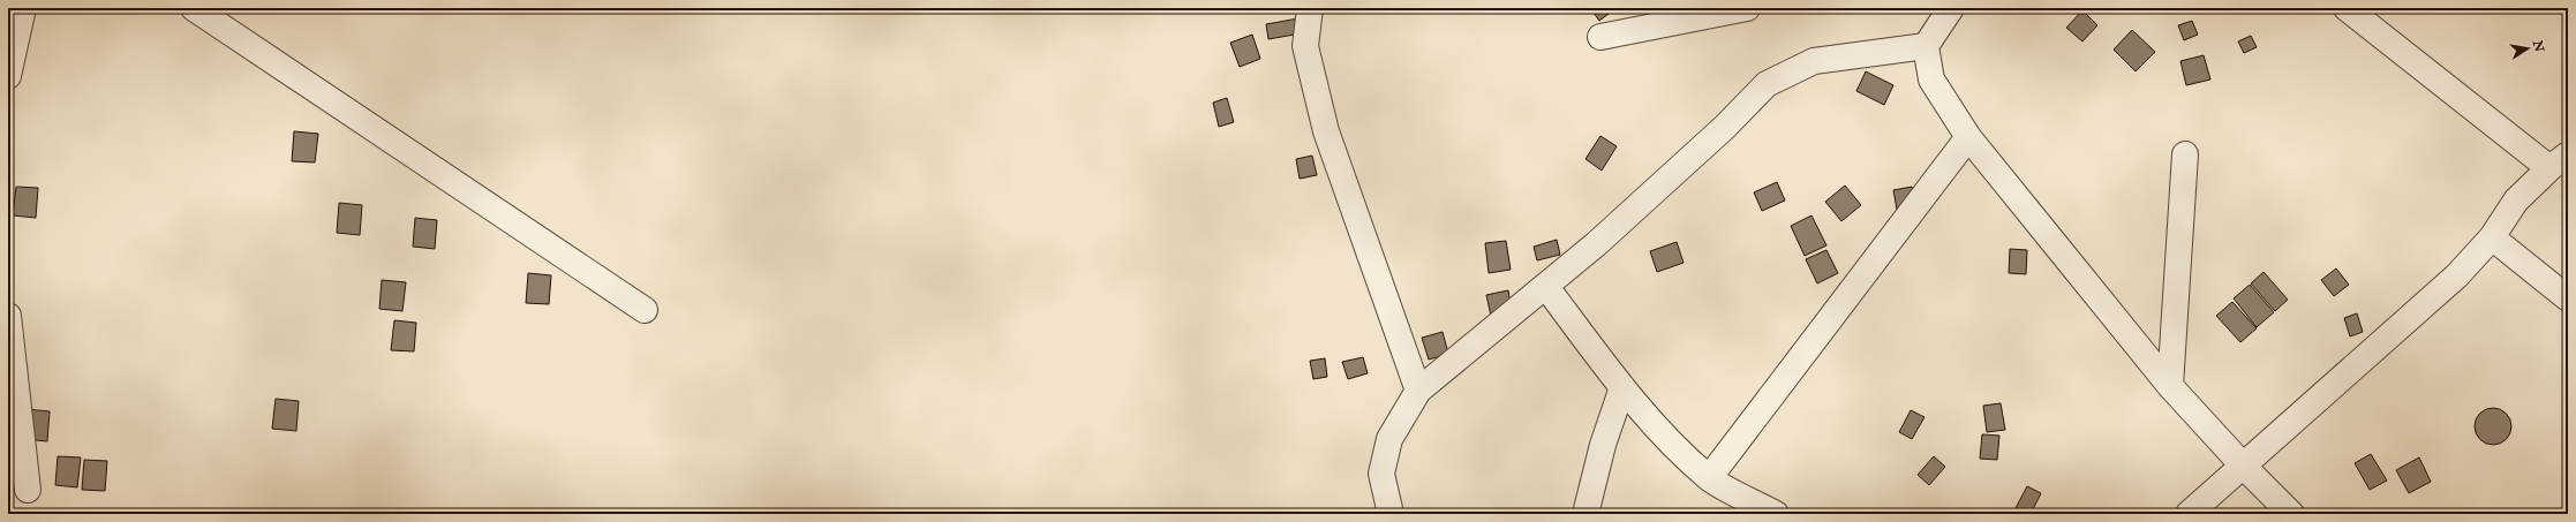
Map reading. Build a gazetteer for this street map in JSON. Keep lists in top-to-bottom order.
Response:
{
  "north": "right"
}
